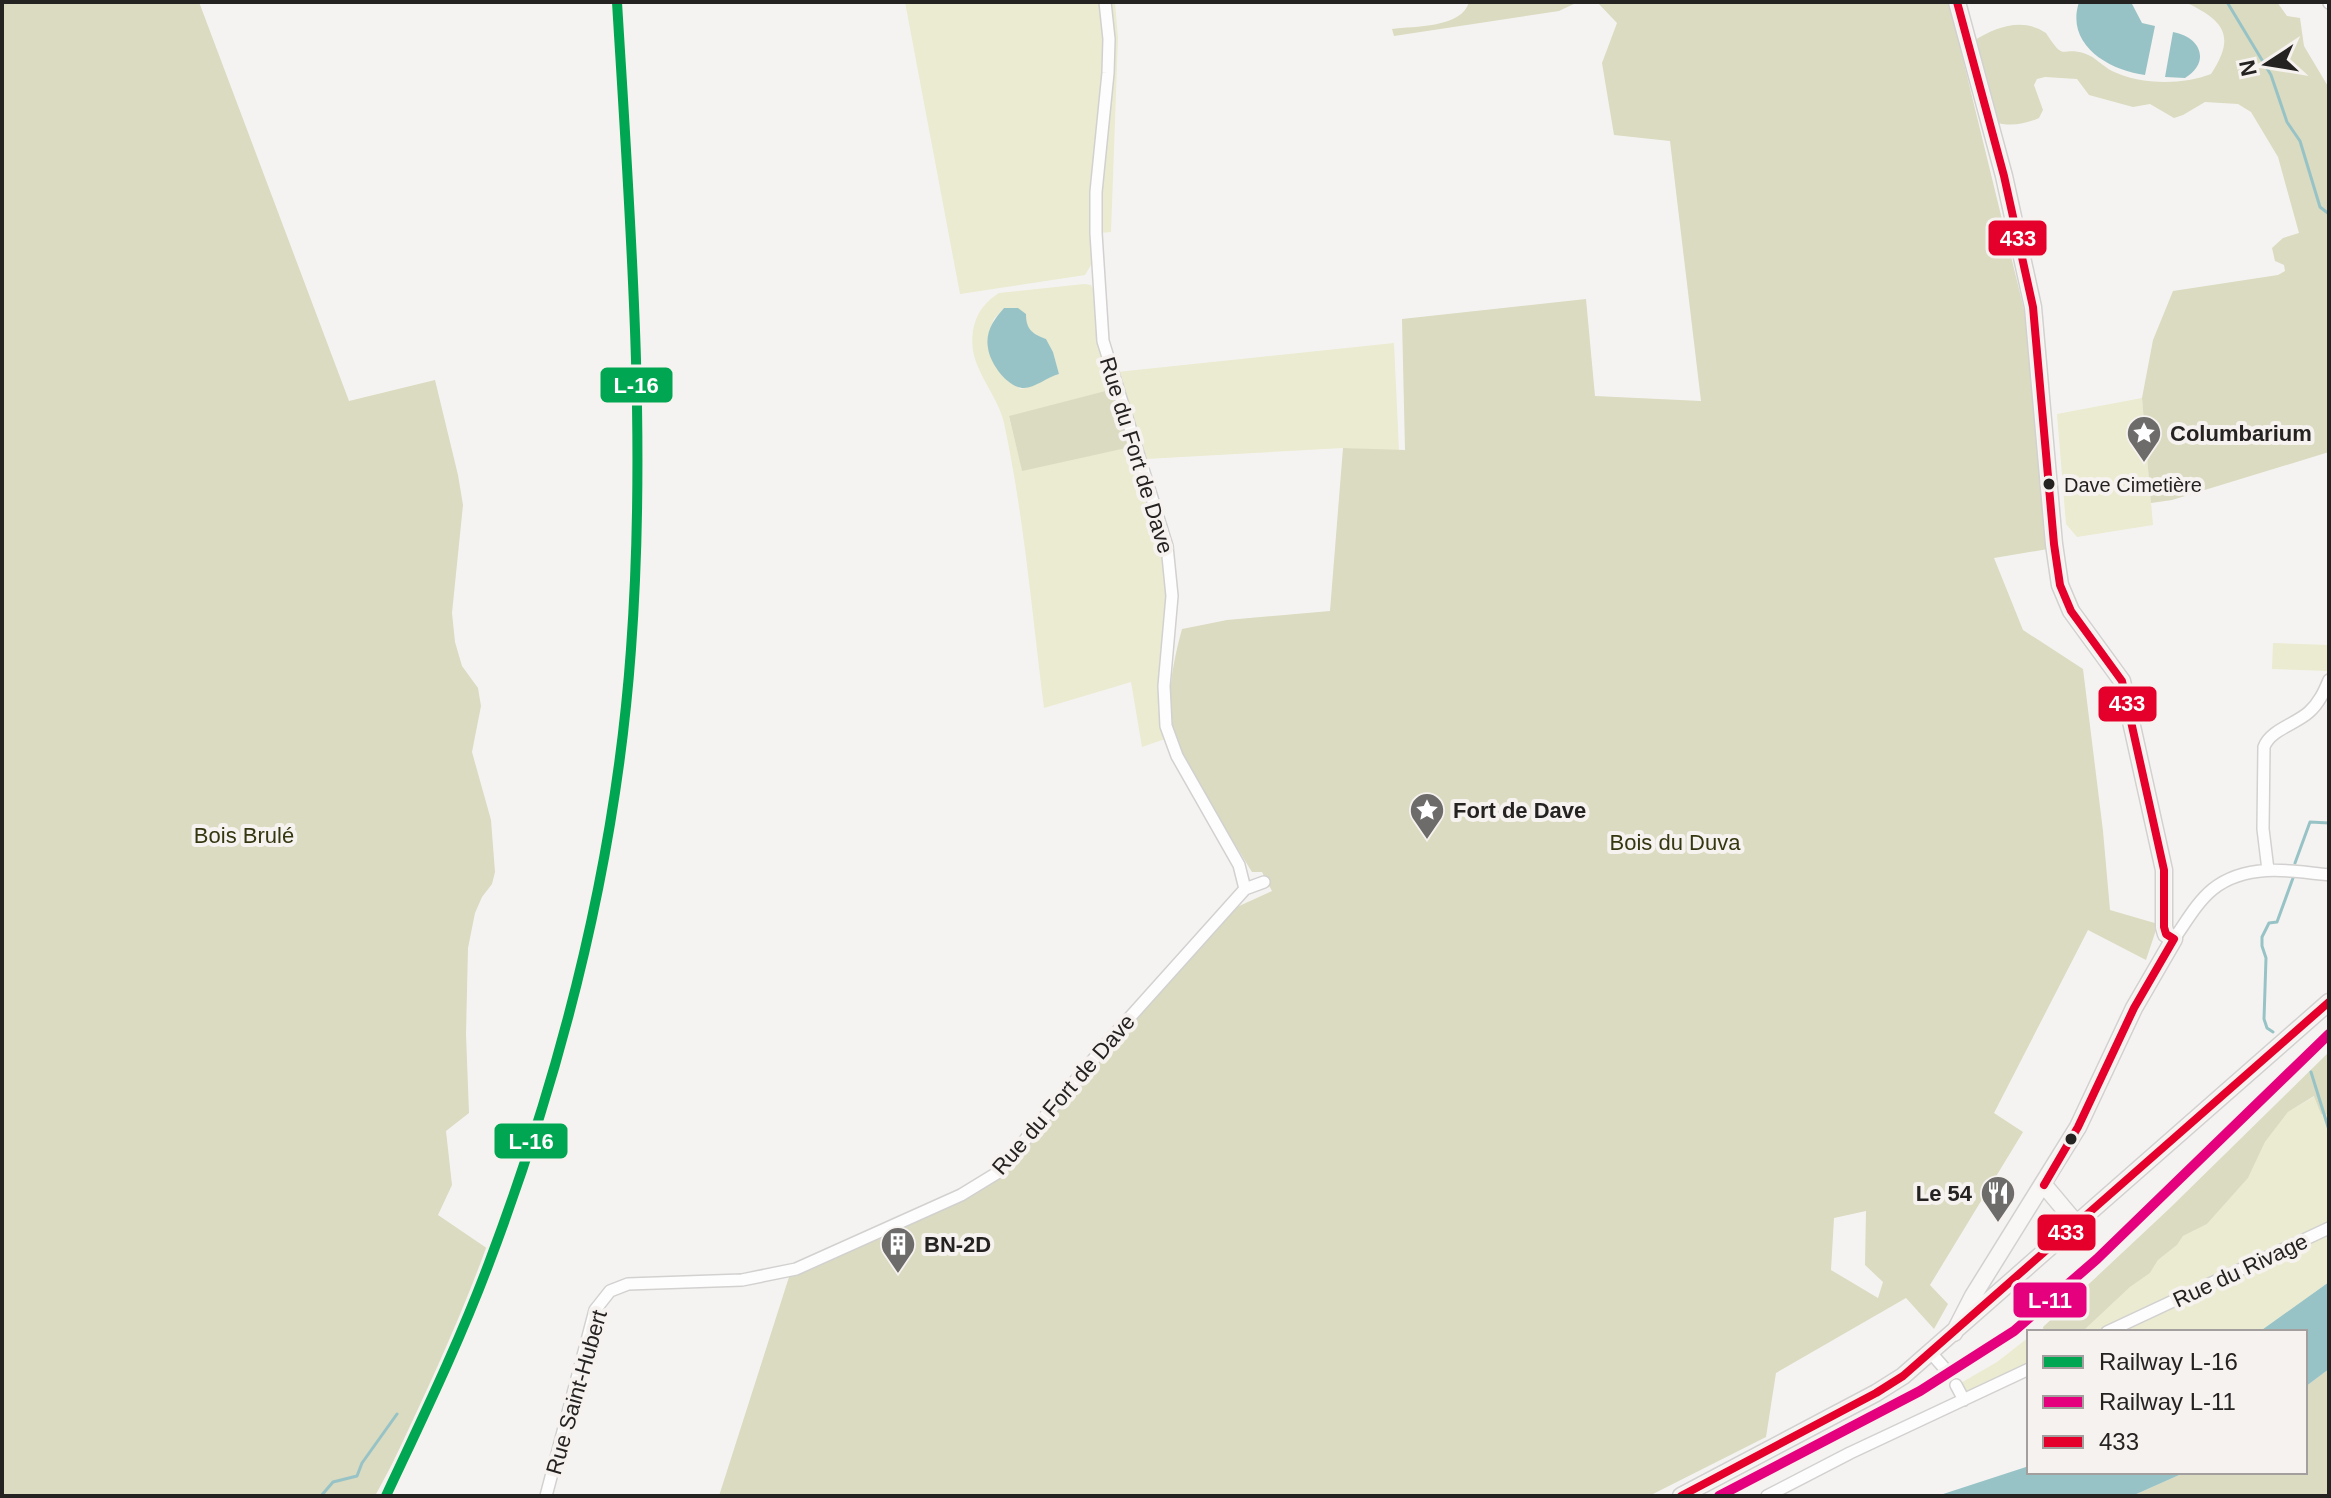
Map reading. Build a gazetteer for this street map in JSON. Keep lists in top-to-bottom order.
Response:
{
  "streets": {
    "street": ["Rue du Fort de Dave", "Rue du Rivage", "Rue Saint-Hubert"]
  },
  "crossings": [
    ["Rue du Fort de Dave", "Rue Saint-Hubert"]
  ],
  "parks": ["Bois Brulé", "Bois du Duva"],
  "places": {
    "place": ["Columbarium", "Fort de Dave"],
    "other": ["Dave Cimetière"],
    "restaurant": ["Le 54"],
    "building": ["BN-2D"]
  },
  "lines": ["rail line L-16", "transit line 433", "rail line L-11"],
  "legend": ["Railway L-16", "Railway L-11", "433"],
  "north": "left"
}
